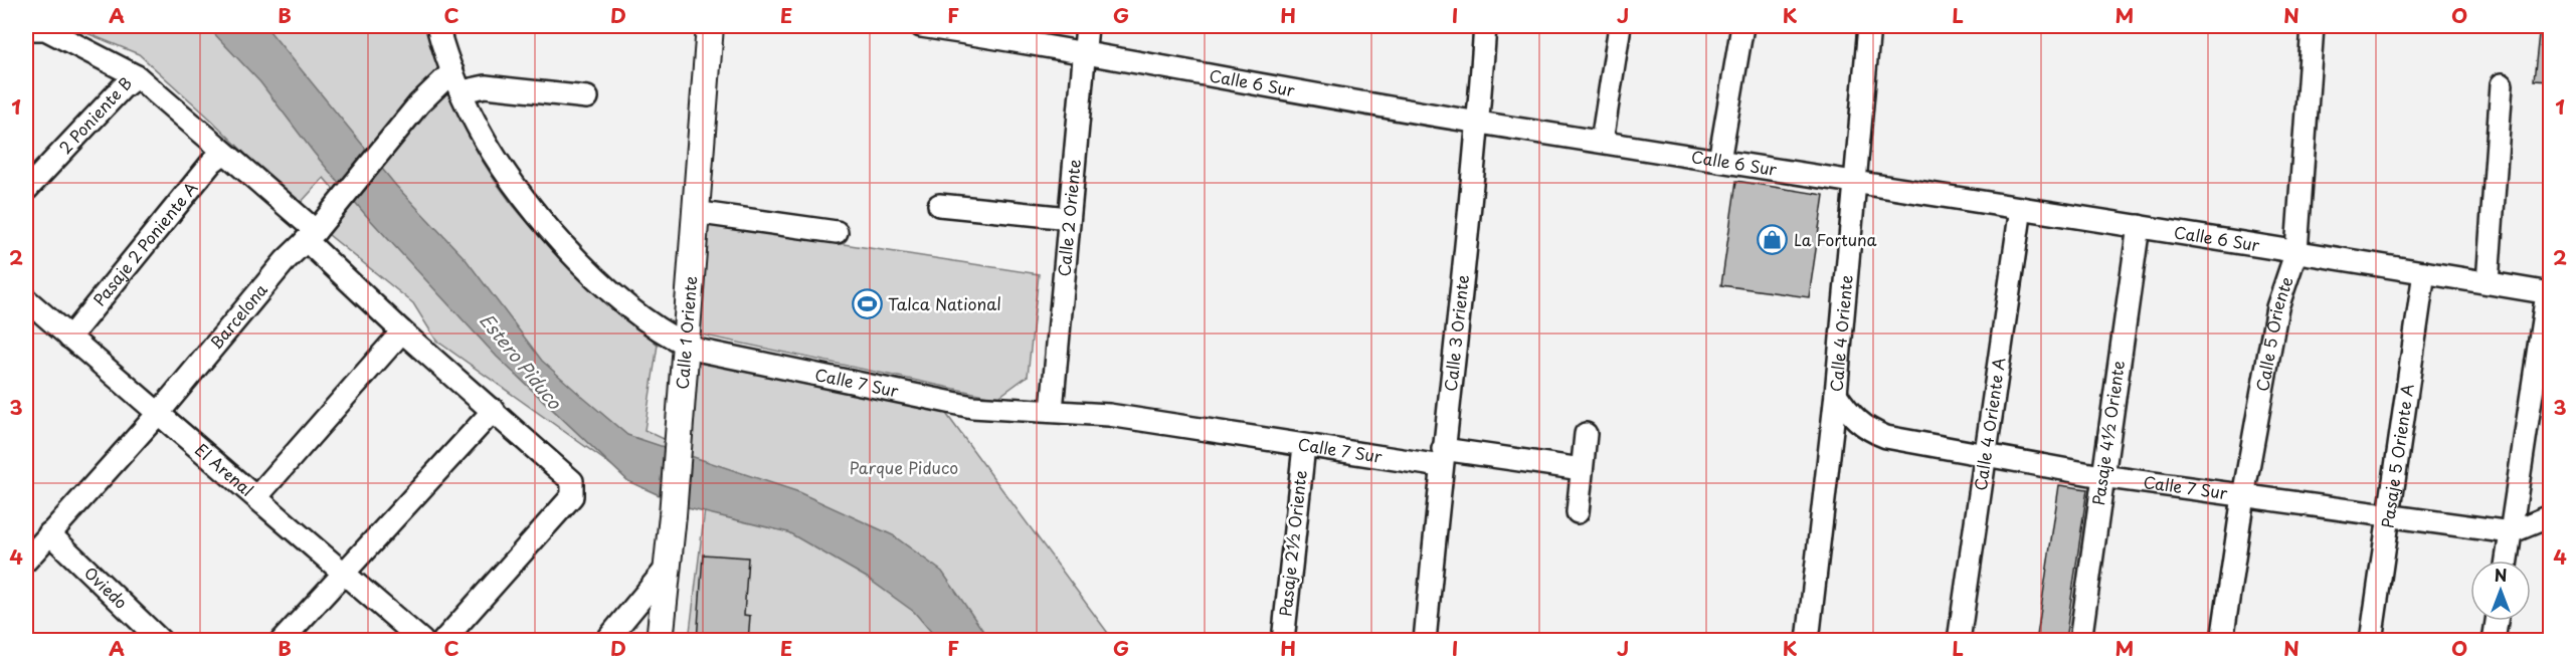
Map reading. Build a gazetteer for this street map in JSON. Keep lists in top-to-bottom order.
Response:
{
  "streets": {
    "main road": ["Calle 1 Oriente"],
    "street": [
      "Calle 6 Sur",
      "2 Poniente B",
      "Calle 2 Oriente",
      "Pasaje 2 Poniente A",
      "Barcelona",
      "Calle 3 Oriente",
      "Calle 4 Oriente",
      "Calle 5 Oriente",
      "Calle 7 Sur",
      "Calle 4 Oriente A",
      "Pasaje 4½ Oriente",
      "Pasaje 5 Oriente A",
      "El Arenal",
      "Pasaje 2½ Oriente",
      "Oviedo"
    ]
  },
  "crossings": [
    ["Calle 6 Sur", "Calle 2 Oriente"],
    ["Calle 6 Sur", "Calle 3 Oriente"],
    ["Calle 6 Sur", "Calle 4 Oriente"],
    ["Calle 6 Sur", "Calle 5 Oriente"],
    ["Calle 6 Sur", "Calle 4 Oriente A"],
    ["Calle 6 Sur", "Pasaje 4½ Oriente"],
    ["Calle 6 Sur", "Pasaje 5 Oriente A"],
    ["Calle 2 Oriente", "Calle 7 Sur"],
    ["Pasaje 2 Poniente A", "El Arenal"],
    ["Barcelona", "Calle 7 Sur"],
    ["Barcelona", "El Arenal"],
    ["Barcelona", "Oviedo"],
    ["Calle 1 Oriente", "Calle 7 Sur"],
    ["Calle 3 Oriente", "Calle 7 Sur"],
    ["Calle 4 Oriente", "Calle 7 Sur"],
    ["Calle 5 Oriente", "Calle 7 Sur"],
    ["Calle 7 Sur", "Calle 4 Oriente A"],
    ["Calle 7 Sur", "Pasaje 4½ Oriente"],
    ["Calle 7 Sur", "Pasaje 5 Oriente A"],
    ["Calle 7 Sur", "Pasaje 2½ Oriente"]
  ],
  "water": ["Estero Piduco"],
  "parks": ["Parque Piduco"],
  "places": {
    "shop": ["La Fortuna"],
    "sports": ["Talca National"]
  },
  "north": "top",
  "grid": {
    "columns": [
      "A",
      "B",
      "C",
      "D",
      "E",
      "F",
      "G",
      "H",
      "I",
      "J",
      "K",
      "L",
      "M",
      "N",
      "O"
    ],
    "rows": [
      "1",
      "2",
      "3",
      "4"
    ]
  }
}
